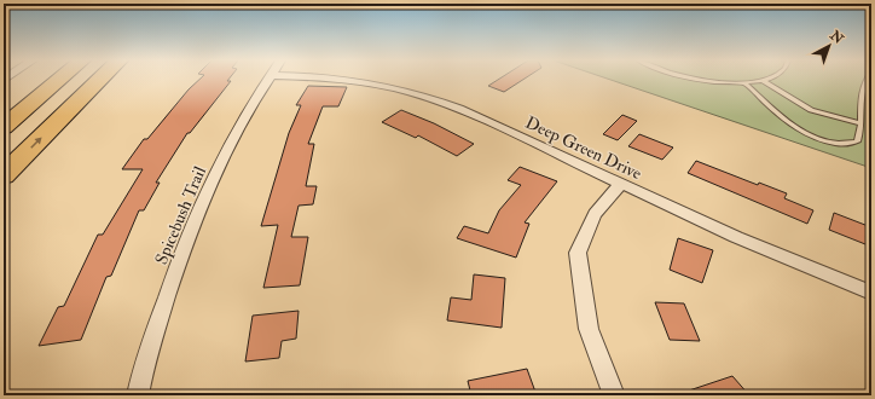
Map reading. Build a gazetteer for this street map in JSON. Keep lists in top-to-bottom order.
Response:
{
  "streets": {
    "street": ["Deep Green Drive", "Spicebush Trail"]
  },
  "north": "top right"
}
